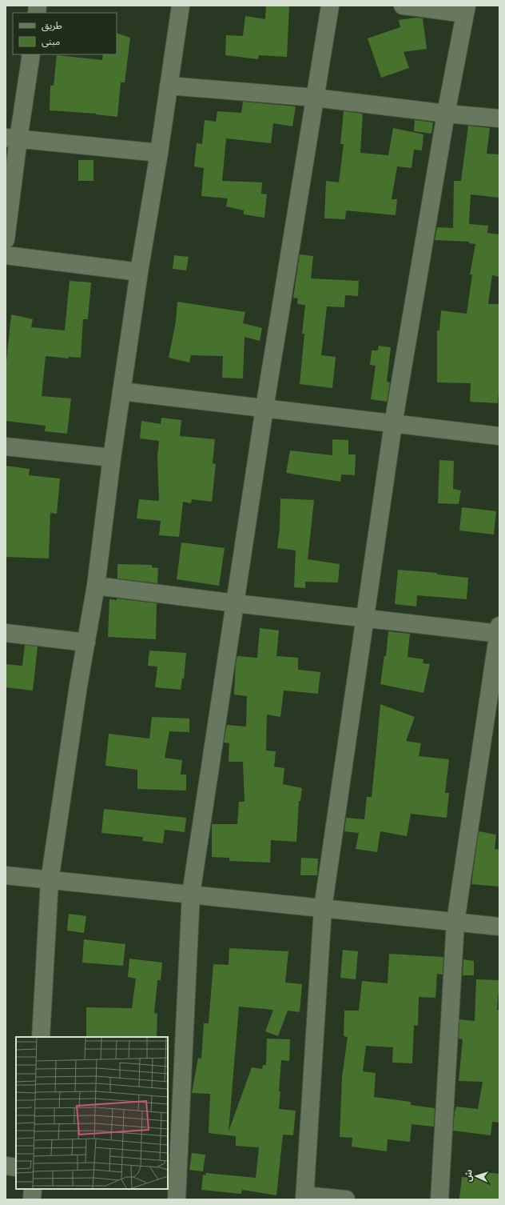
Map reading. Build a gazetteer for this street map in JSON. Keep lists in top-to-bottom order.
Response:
{
  "legend": ["طريق", "مبنى"],
  "north": "left"
}
